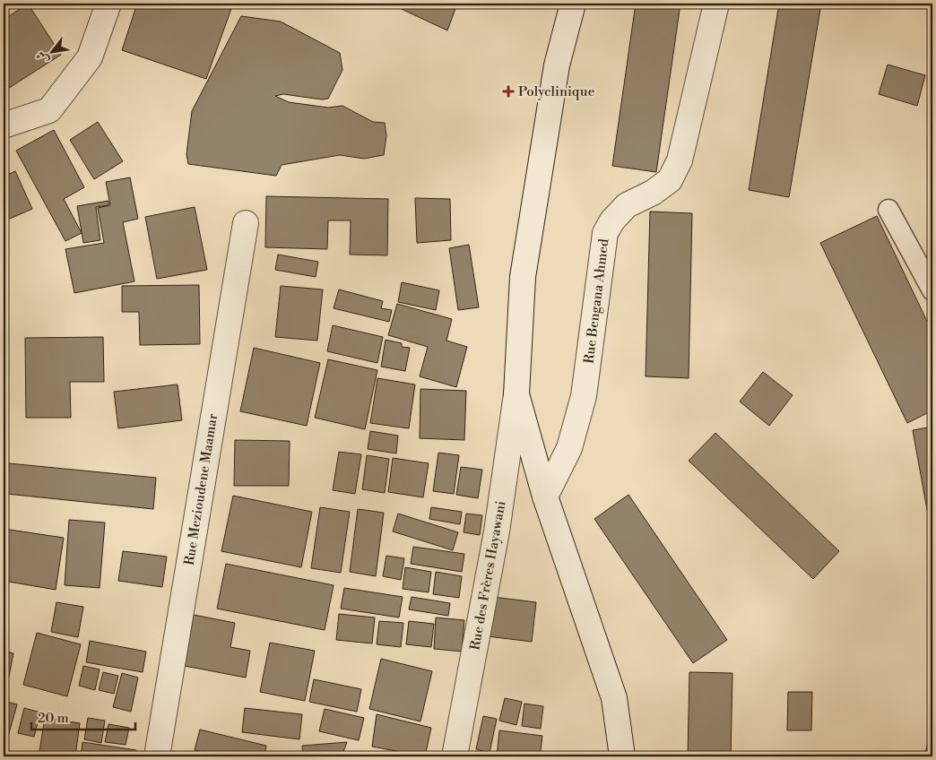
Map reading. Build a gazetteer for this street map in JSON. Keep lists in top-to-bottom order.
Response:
{
  "streets": {
    "street": ["Rue Bengana Ahmed", "Rue Mezioudene Maamar", "Rue des Frères Hayawani"]
  },
  "places": {
    "health": ["Polyclinique"]
  },
  "scale_bar": "20 m",
  "north": "bottom left"
}
